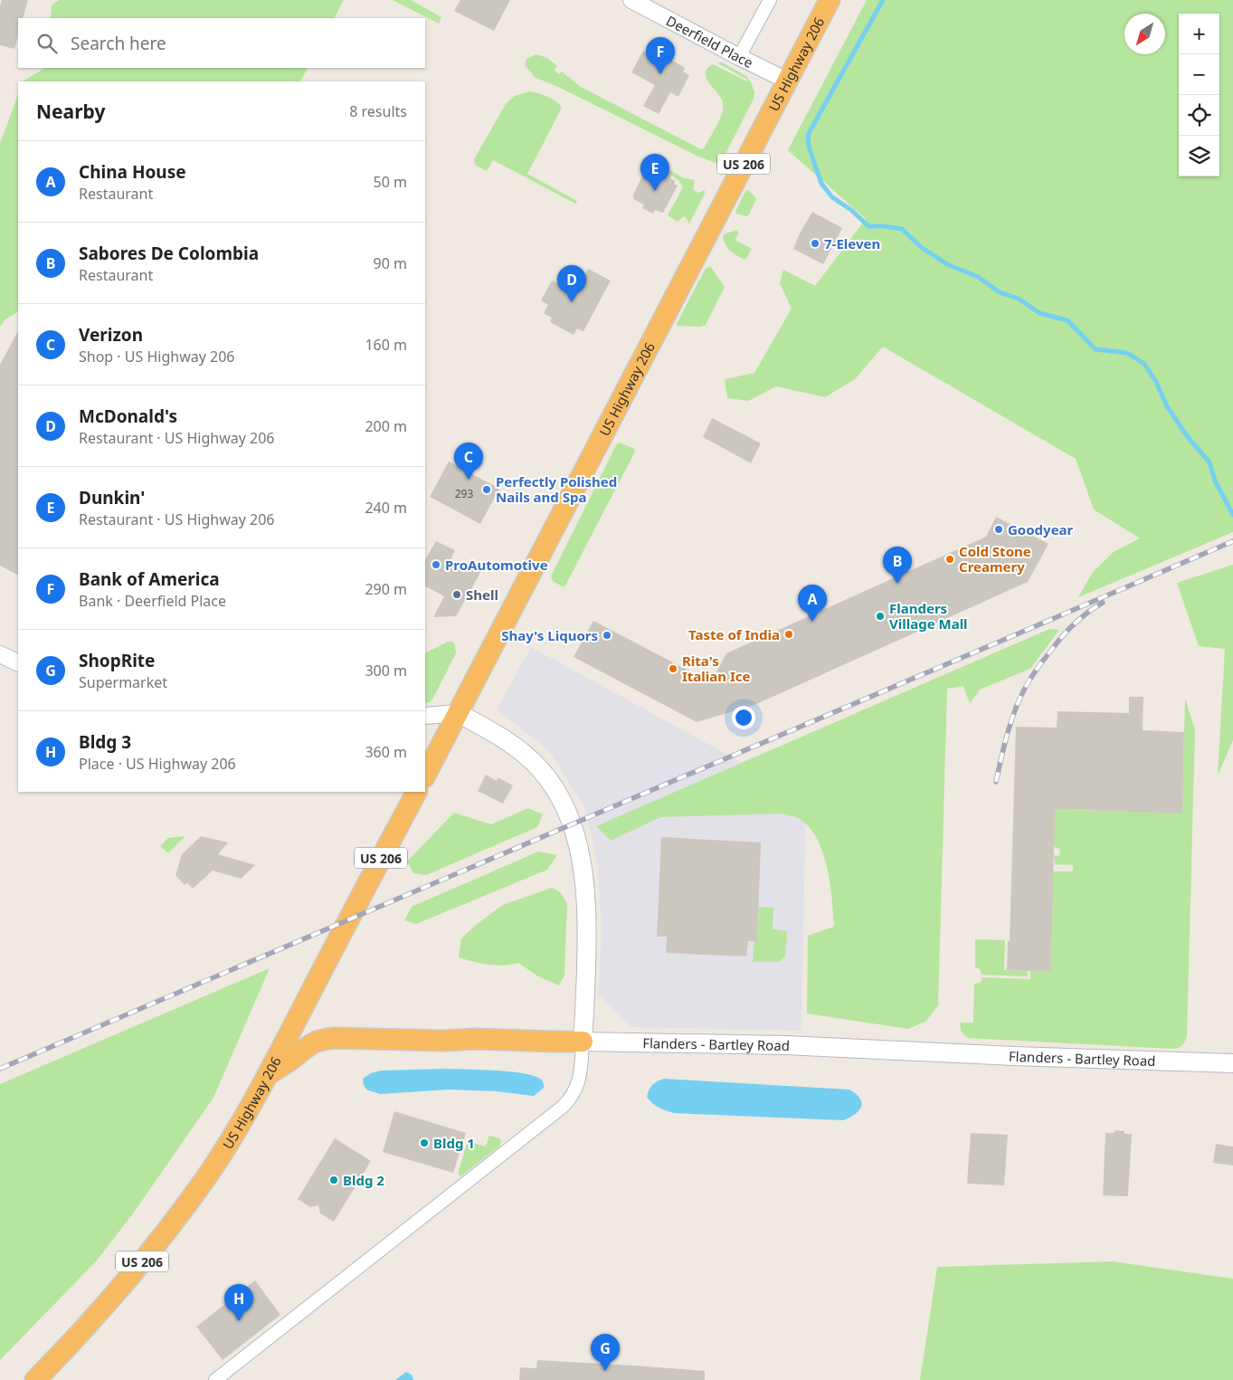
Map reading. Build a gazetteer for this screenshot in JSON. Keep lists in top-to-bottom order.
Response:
{
  "streets": {
    "highway": ["US Highway 206", "US 206"],
    "main road": ["Flanders - Bartley Road"],
    "street": ["Deerfield Place"]
  },
  "crossings": [
    ["Deerfield Place", "US Highway 206"]
  ],
  "places": [
    "7-Eleven",
    "Perfectly Polished Nails and Spa",
    "Goodyear",
    "Cold Stone Creamery",
    "ProAutomotive",
    "Shell",
    "Flanders Village Mall",
    "Taste of India",
    "Shay's Liquors",
    "Rita's Italian Ice",
    "Bldg 1",
    "Bldg 2"
  ],
  "house_numbers": ["293"],
  "north": "bottom left",
  "page": {
    "map_buttons": ["+", "−"],
    "search": "Search here",
    "pins": [
      "F",
      "E",
      "D",
      "C",
      "B",
      "A",
      "H",
      "G"
    ],
    "heading": ["Nearby", "8 results"],
    "list": [
      {
        "mark": "A",
        "name": "China House",
        "note": "Restaurant",
        "value": "50 m"
      },
      {
        "mark": "B",
        "name": "Sabores De Colombia",
        "note": "Restaurant",
        "value": "90 m"
      },
      {
        "mark": "C",
        "name": "Verizon",
        "note": "Shop · US Highway 206",
        "value": "160 m"
      },
      {
        "mark": "D",
        "name": "McDonald's",
        "note": "Restaurant · US Highway 206",
        "value": "200 m"
      },
      {
        "mark": "E",
        "name": "Dunkin'",
        "note": "Restaurant · US Highway 206",
        "value": "240 m"
      },
      {
        "mark": "F",
        "name": "Bank of America",
        "note": "Bank · Deerfield Place",
        "value": "290 m"
      },
      {
        "mark": "G",
        "name": "ShopRite",
        "note": "Supermarket",
        "value": "300 m"
      },
      {
        "mark": "H",
        "name": "Bldg 3",
        "note": "Place · US Highway 206",
        "value": "360 m"
      }
    ]
  }
}
